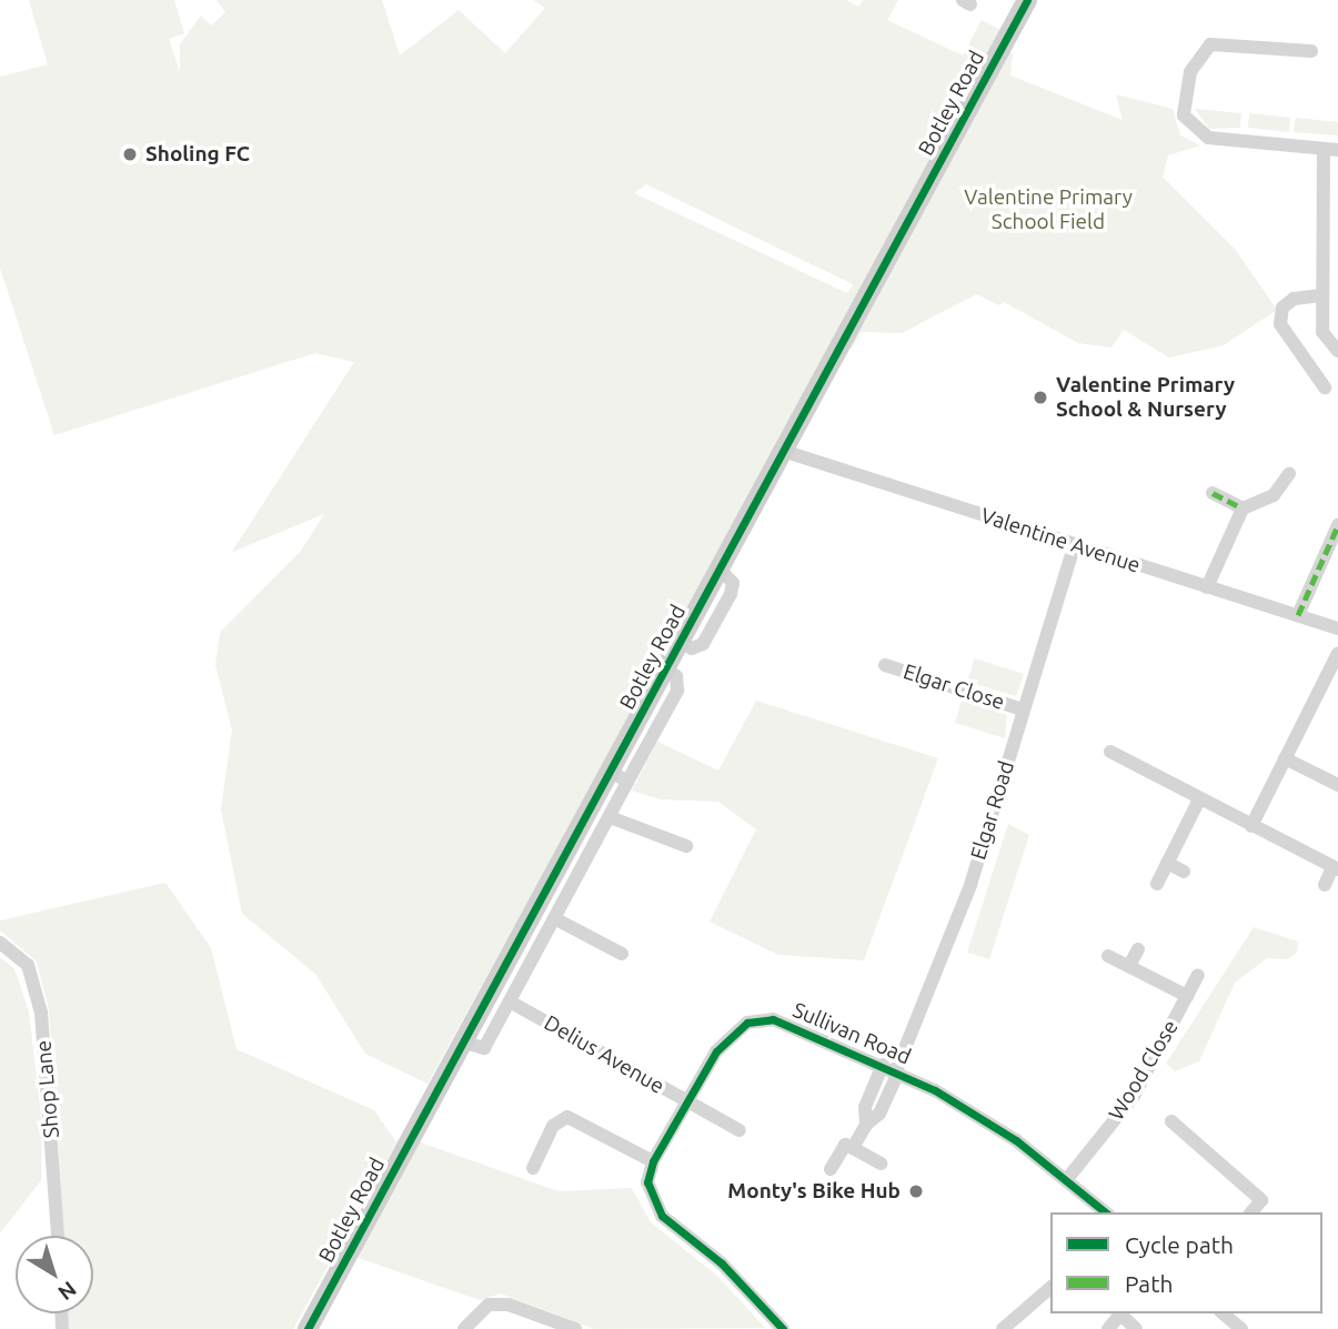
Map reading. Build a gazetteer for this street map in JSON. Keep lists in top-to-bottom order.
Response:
{
  "streets": {
    "main road": ["Botley Road"],
    "street": [
      "Valentine Avenue",
      "Elgar Close",
      "Elgar Road",
      "Sullivan Road",
      "Delius Avenue",
      "Wood Close",
      "Shop Lane"
    ]
  },
  "crossings": [
    ["Botley Road", "Valentine Avenue"],
    ["Valentine Avenue", "Elgar Road"],
    ["Elgar Close", "Elgar Road"],
    ["Elgar Road", "Sullivan Road"],
    ["Sullivan Road", "Delius Avenue"],
    ["Sullivan Road", "Wood Close"]
  ],
  "parks": ["Valentine Primary School Field"],
  "places": ["Sholing FC", "Valentine Primary School & Nursery", "Monty's Bike Hub"],
  "legend": ["Cycle path", "Path"],
  "north": "bottom right"
}
